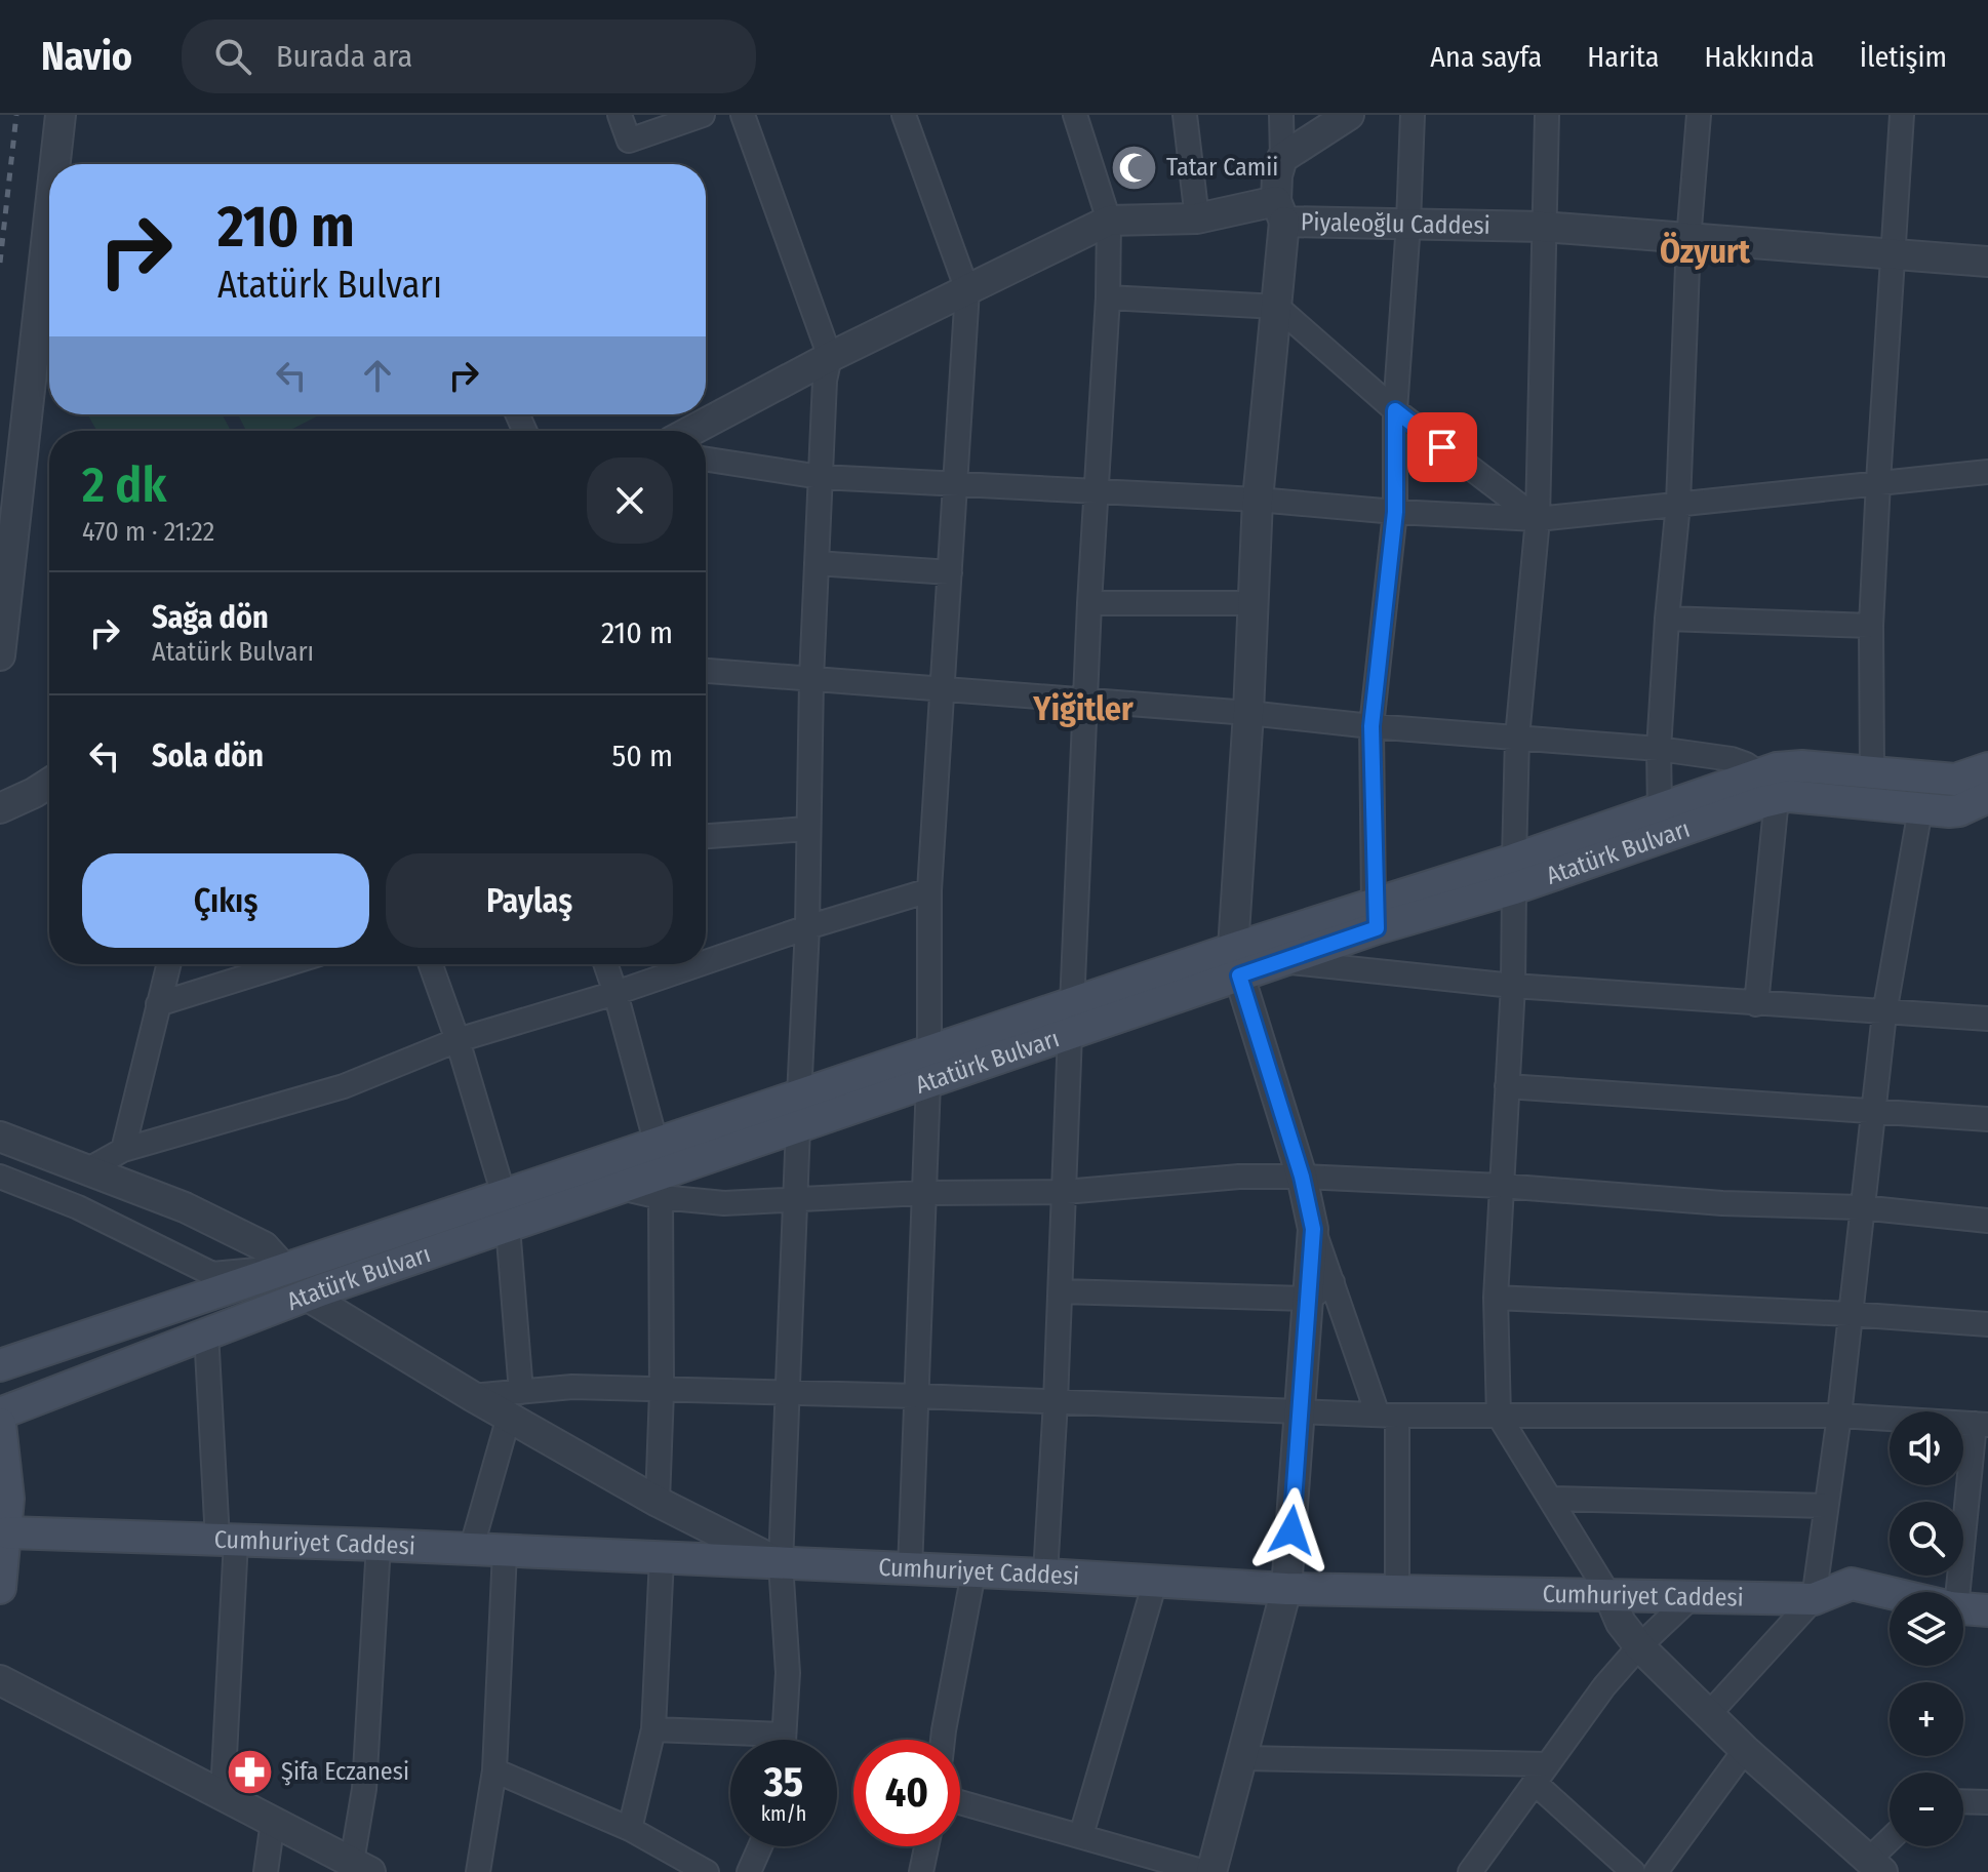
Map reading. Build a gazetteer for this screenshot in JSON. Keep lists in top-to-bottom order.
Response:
{
  "streets": {
    "main road": ["Atatürk Bulvarı", "Cumhuriyet Caddesi"],
    "street": ["Piyaleoğlu Caddesi"]
  },
  "districts": ["Özyurt", "Yiğitler"],
  "places": {
    "mosque": ["Tatar Camii"],
    "pharmacy": ["Şifa Eczanesi"]
  },
  "page": {
    "header": "Navio",
    "search": "Burada ara",
    "nav": [
      "Ana sayfa",
      "Harita",
      "Hakkında",
      "İletişim"
    ],
    "turn": ["210 m", "Atatürk Bulvarı"],
    "heading": ["2 dk", "470 m · 21:22"],
    "list": [
      {
        "name": "Sağa dön",
        "note": "Atatürk Bulvarı",
        "value": "210 m"
      },
      {
        "name": "Sola dön",
        "value": "50 m"
      }
    ],
    "buttons": ["Çıkış", "Paylaş"],
    "map_buttons": ["+", "−"],
    "speed": "35 km/h",
    "limit": "40"
  }
}
